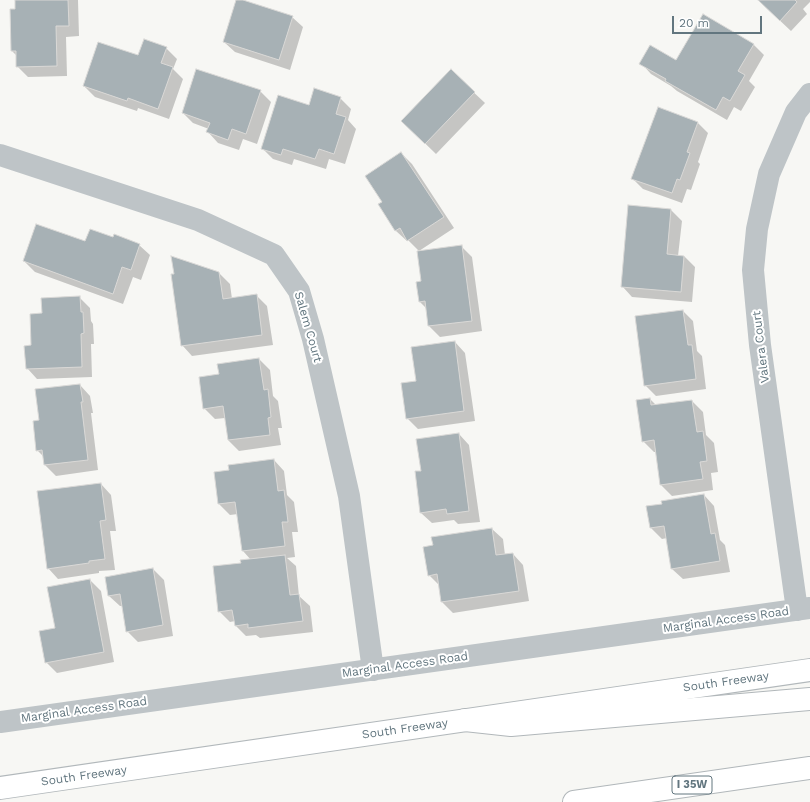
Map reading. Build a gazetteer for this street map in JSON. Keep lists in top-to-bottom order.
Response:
{
  "streets": {
    "main road": ["South Freeway", "I 35W"],
    "street": ["Salem Court", "Valera Court", "Marginal Access Road"]
  },
  "crossings": [
    ["Salem Court", "Marginal Access Road"],
    ["Valera Court", "Marginal Access Road"]
  ],
  "scale_bar": "20 m"
}
